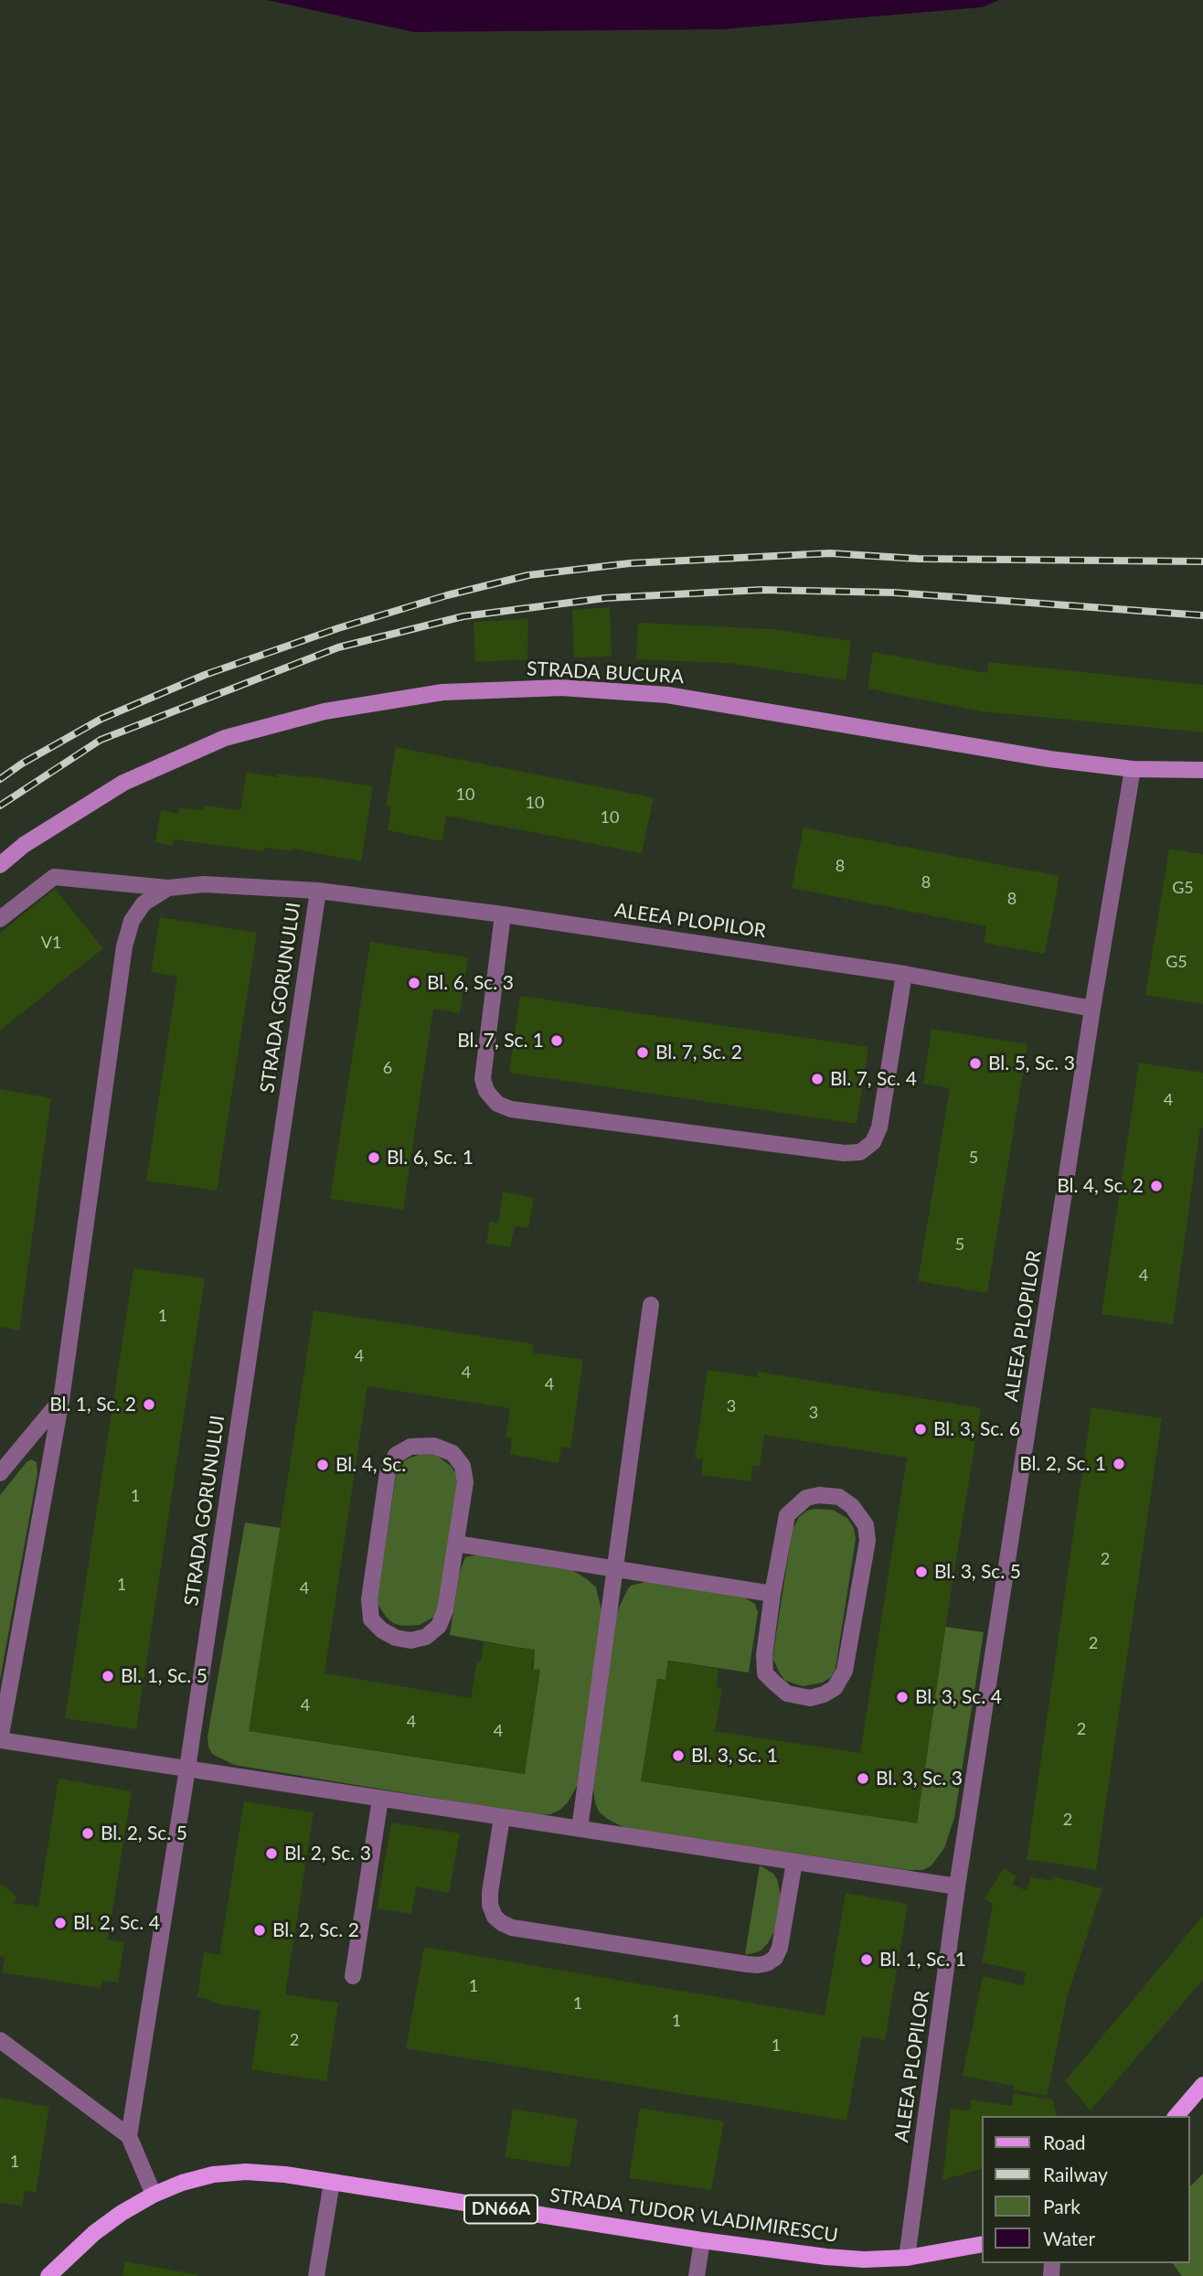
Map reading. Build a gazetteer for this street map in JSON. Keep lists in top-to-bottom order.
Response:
{
  "streets": {
    "main road": ["STRADA BUCURA", "DN66A", "STRADA TUDOR VLADIMIRESCU"],
    "street": ["ALEEA PLOPILOR", "STRADA GORUNULUI"]
  },
  "crossings": [
    ["STRADA BUCURA", "ALEEA PLOPILOR"],
    ["ALEEA PLOPILOR", "STRADA GORUNULUI"],
    ["ALEEA PLOPILOR", "STRADA TUDOR VLADIMIRESCU"]
  ],
  "places": [
    "Bl. 6, Sc. 3",
    "Bl. 7, Sc. 1",
    "Bl. 7, Sc. 2",
    "Bl. 5, Sc. 3",
    "Bl. 7, Sc. 4",
    "Bl. 6, Sc. 1",
    "Bl. 4, Sc. 2",
    "Bl. 1, Sc. 2",
    "Bl. 3, Sc. 6",
    "Bl. 2, Sc. 1",
    "Bl. 4, Sc.",
    "Bl. 3, Sc. 5",
    "Bl. 1, Sc. 5",
    "Bl. 3, Sc. 4",
    "Bl. 3, Sc. 1",
    "Bl. 3, Sc. 3",
    "Bl. 2, Sc. 5",
    "Bl. 2, Sc. 3",
    "Bl. 2, Sc. 4",
    "Bl. 2, Sc. 2",
    "Bl. 1, Sc. 1"
  ],
  "house_numbers": [
    "10",
    "10",
    "10",
    "8",
    "8",
    "G5",
    "8",
    "V1",
    "G5",
    "6",
    "4",
    "5",
    "5",
    "4",
    "1",
    "4",
    "4",
    "4",
    "3",
    "3",
    "1",
    "2",
    "1",
    "4",
    "2",
    "4",
    "4",
    "2",
    "4",
    "2",
    "1",
    "1",
    "1",
    "2",
    "1",
    "1"
  ],
  "legend": [
    "Road",
    "Railway",
    "Park",
    "Water"
  ]
}
